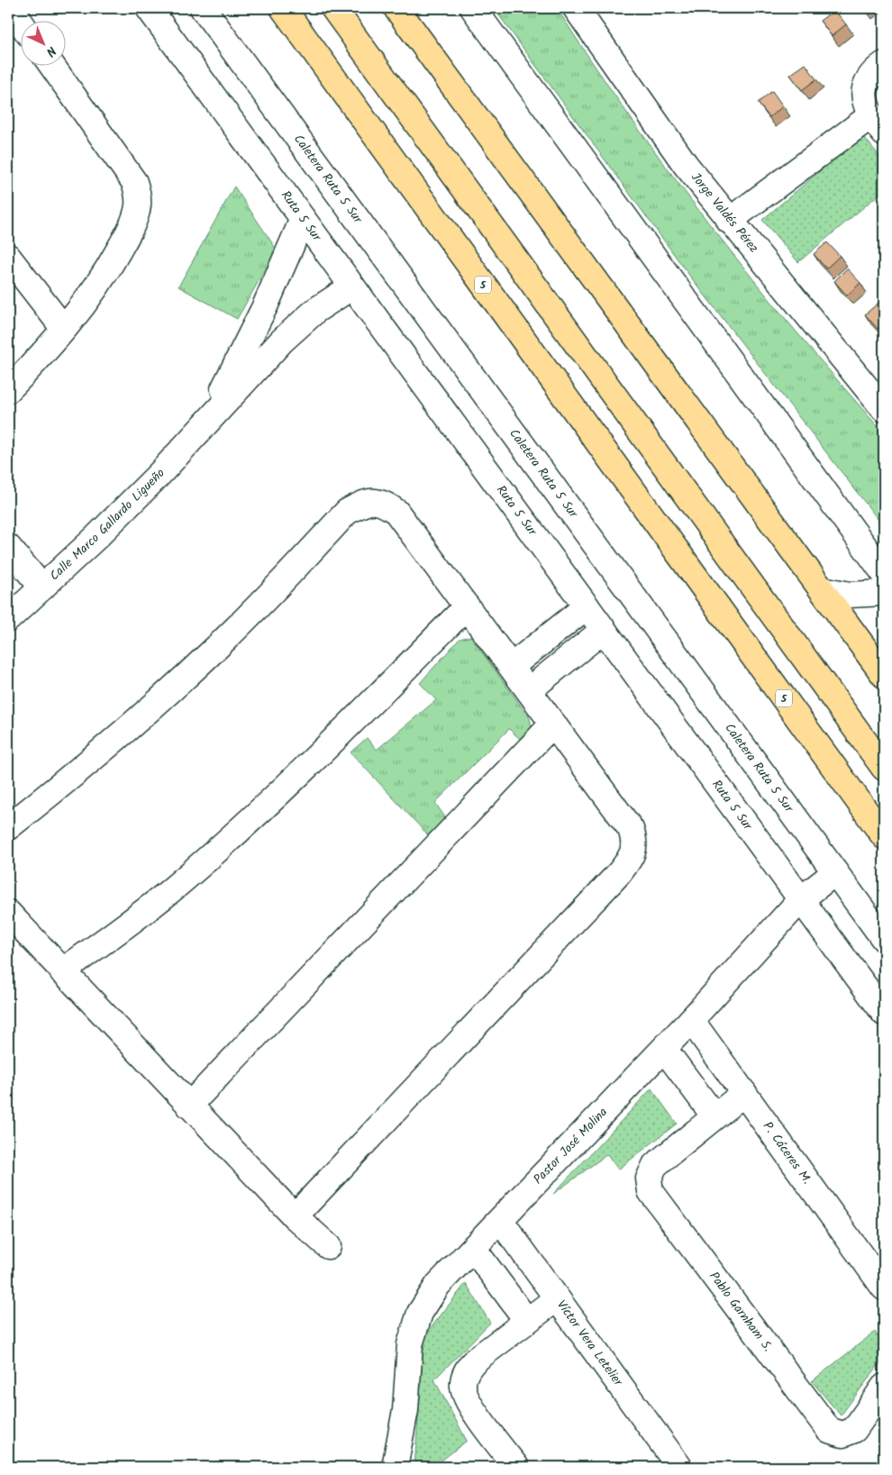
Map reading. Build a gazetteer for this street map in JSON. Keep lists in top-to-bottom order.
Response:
{
  "streets": {
    "main road": ["5"],
    "street": [
      "Caletera Ruta 5 Sur",
      "Jorge Valdés Pérez",
      "Ruta 5 Sur",
      "Calle Marco Gallardo Ligueño",
      "Pastor José Molina",
      "P. Cáceres M.",
      "Pablo Garnham S.",
      "Víctor Vera Letelier"
    ]
  },
  "crossings": [
    ["Caletera Ruta 5 Sur", "Pastor José Molina"],
    ["Ruta 5 Sur", "Calle Marco Gallardo Ligueño"],
    ["Ruta 5 Sur", "Pastor José Molina"],
    ["Pastor José Molina", "P. Cáceres M."],
    ["Pastor José Molina", "Víctor Vera Letelier"]
  ],
  "north": "bottom right"
}
